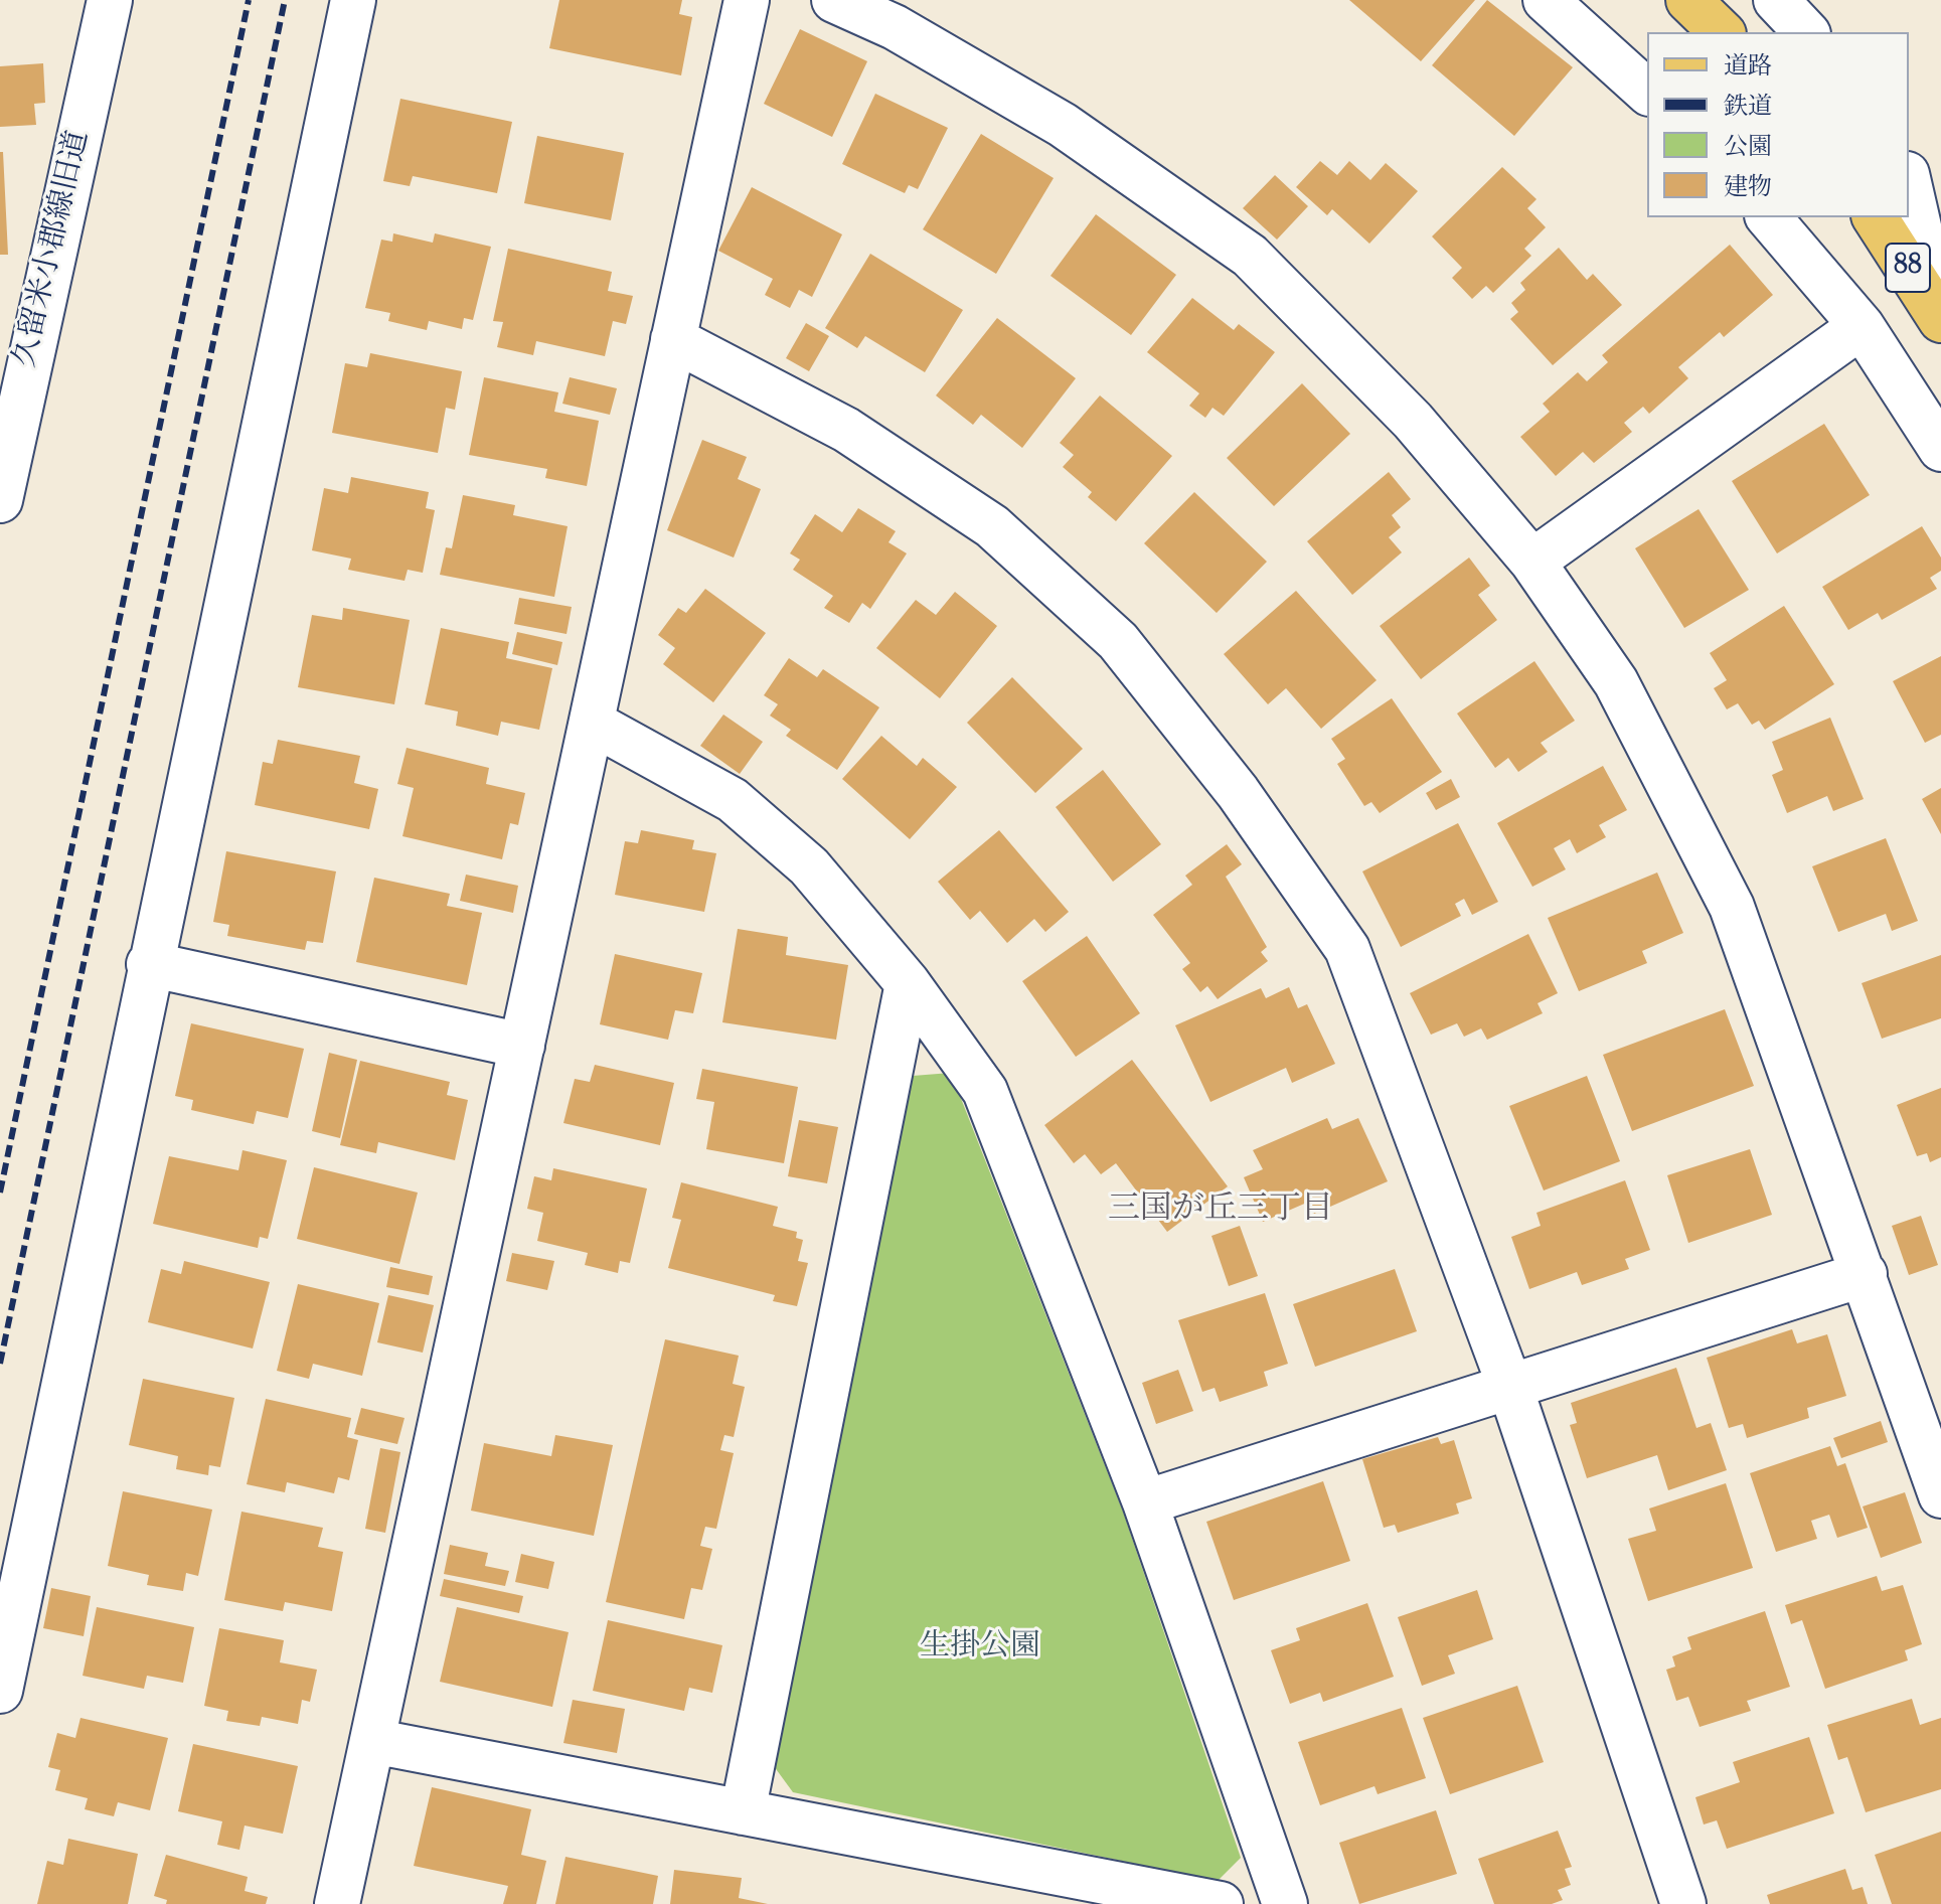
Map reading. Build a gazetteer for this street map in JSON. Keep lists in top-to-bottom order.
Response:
{
  "streets": {
    "main road": ["88"],
    "street": ["久留米小郡線旧道"]
  },
  "districts": ["三国が丘三丁目"],
  "parks": ["生掛公園"],
  "legend": [
    "道路",
    "鉄道",
    "公園",
    "建物"
  ]
}
